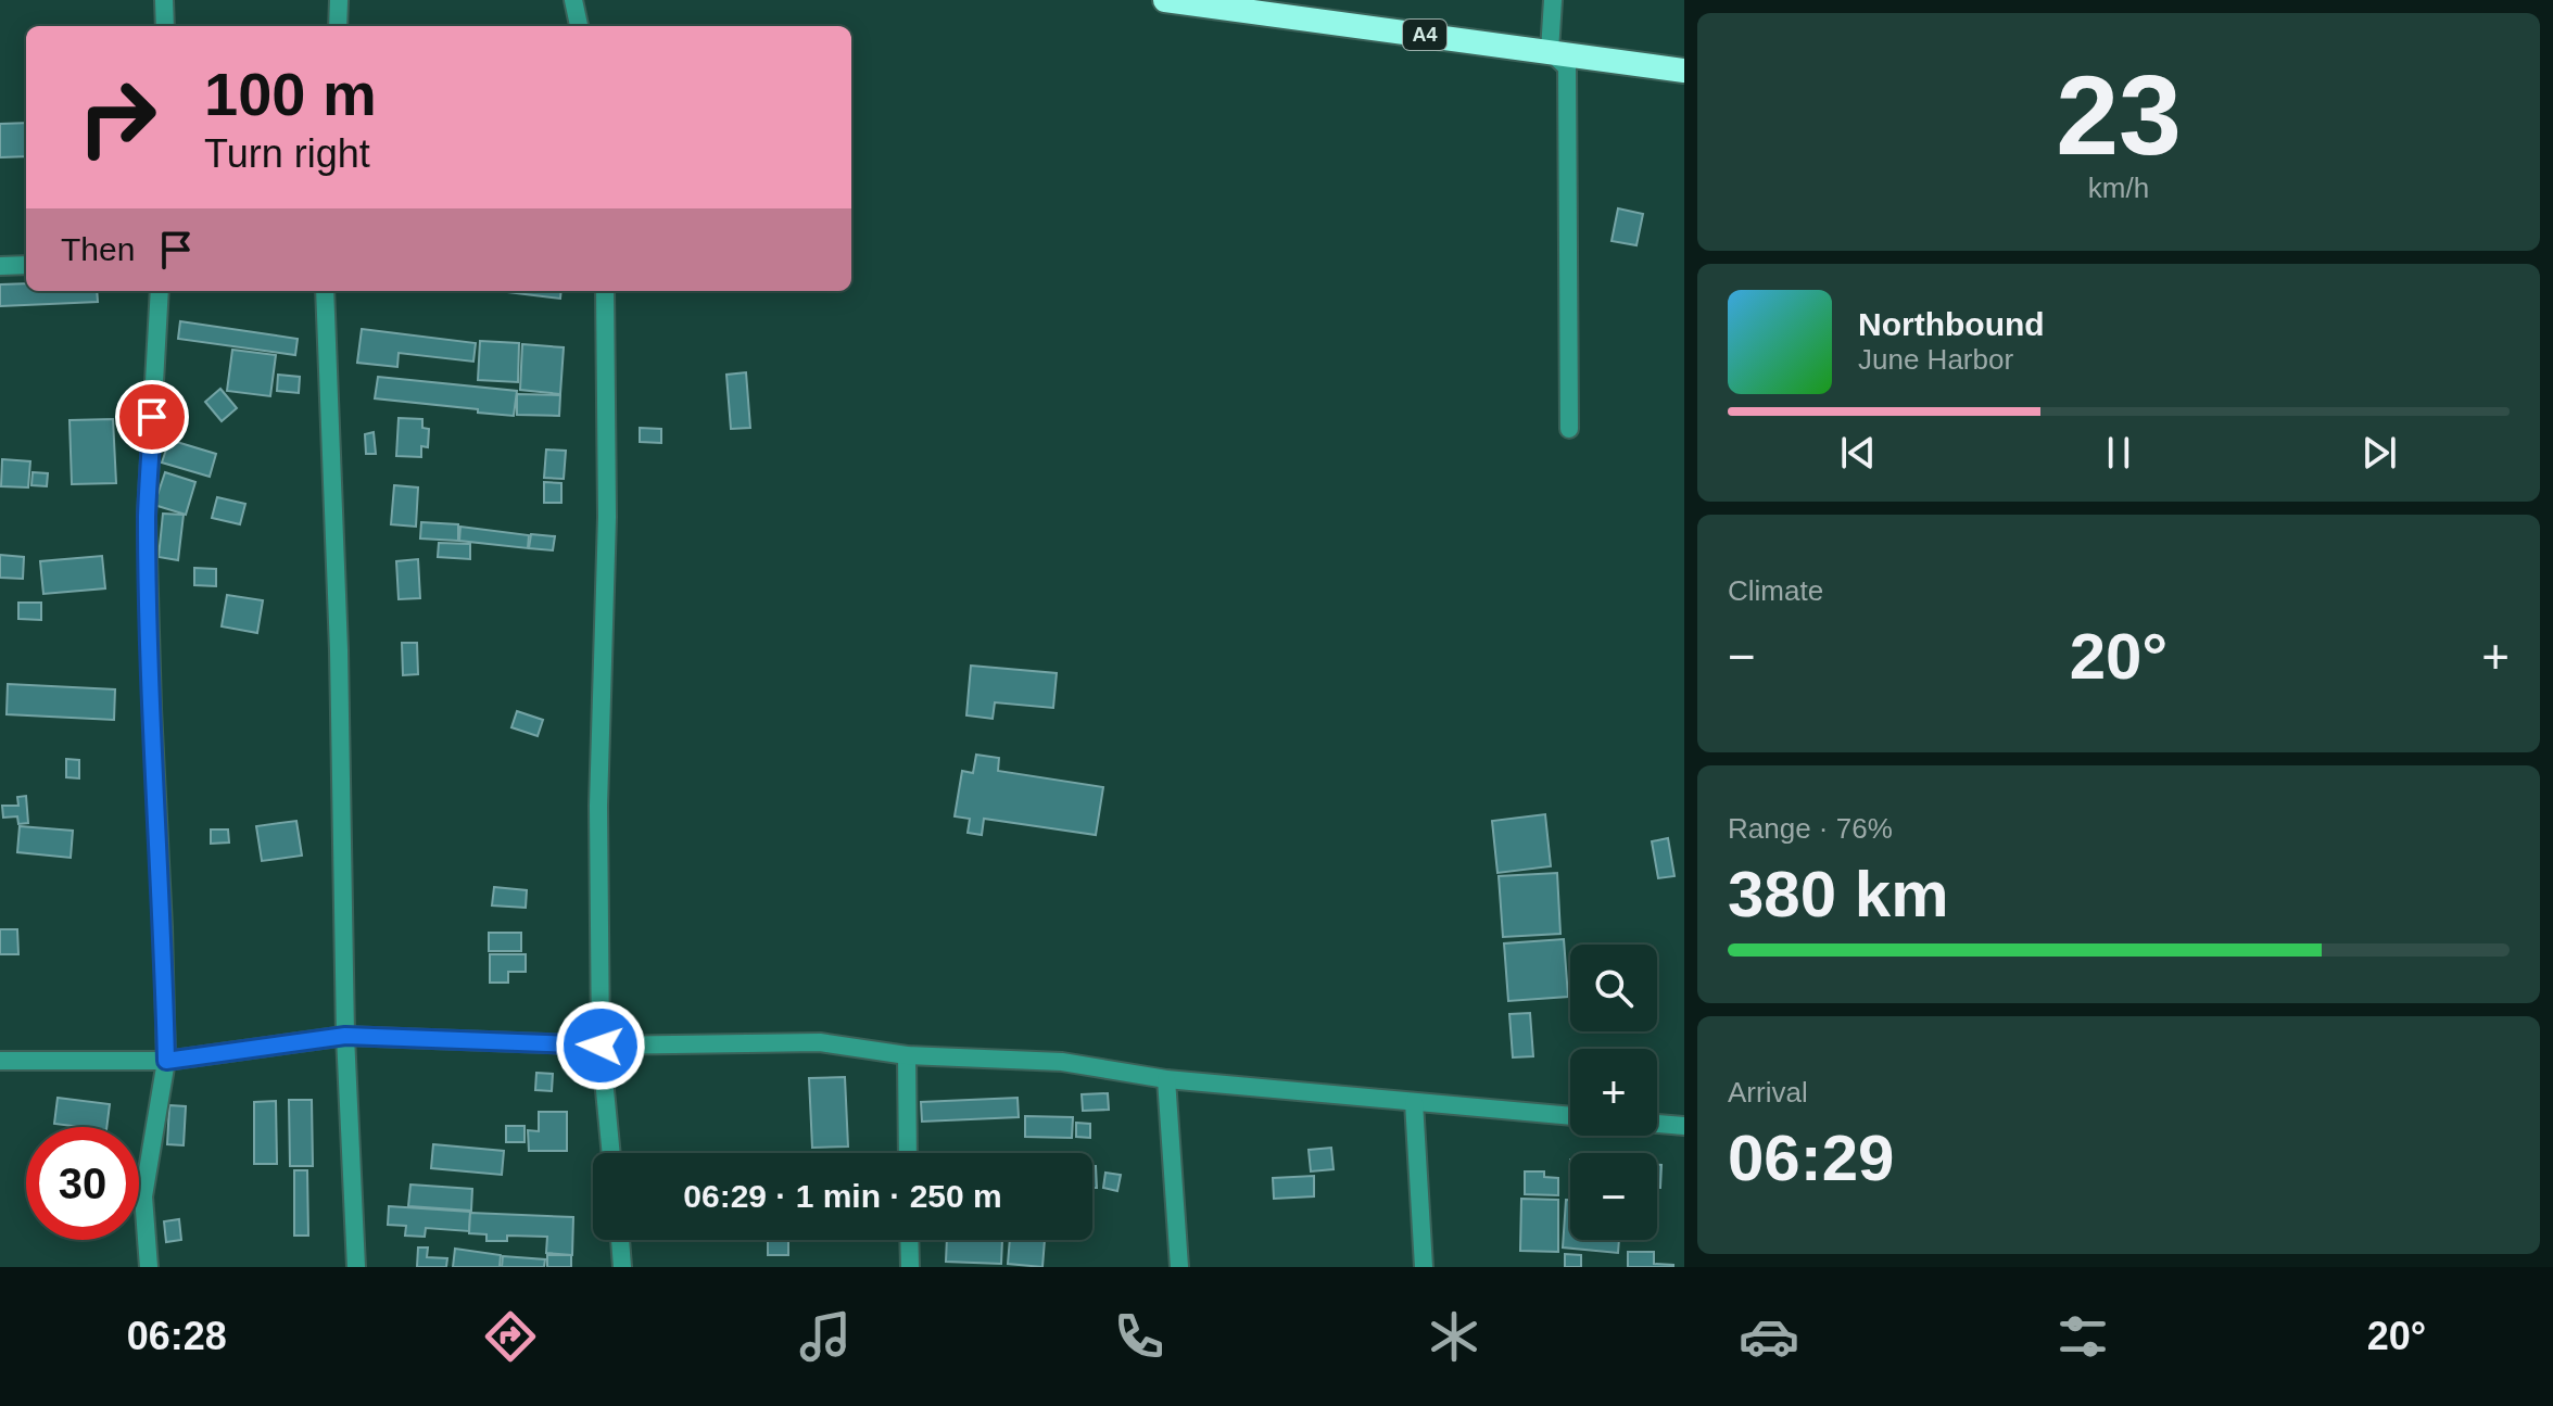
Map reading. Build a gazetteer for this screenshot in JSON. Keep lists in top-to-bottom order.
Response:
{
  "streets": {
    "highway": ["A4"]
  },
  "page": {
    "tile": [
      ["23", "km/h"],
      "Climate",
      ["Range · 76%", "380 km"],
      ["Arrival", "06:29"]
    ],
    "turn": ["100 m", "Turn right"],
    "then": "Then",
    "song": ["Northbound", "June Harbor"],
    "heat": ["−", "20°", "+"],
    "map_buttons": ["+", "−"],
    "limit": "30",
    "trip": "06:29 · 1 min · 250 m",
    "tabs": ["06:28", "20°"]
  }
}
